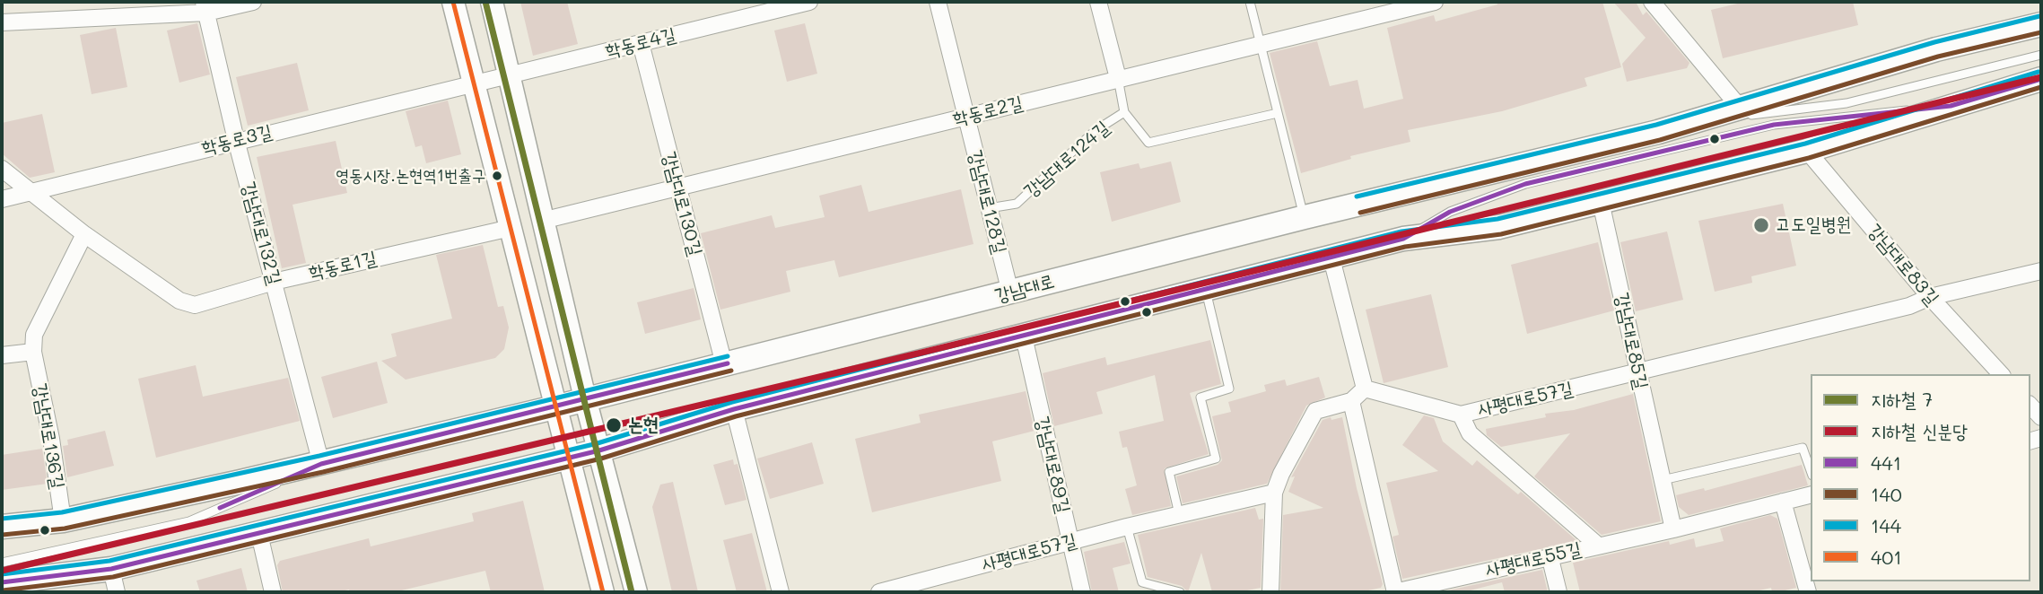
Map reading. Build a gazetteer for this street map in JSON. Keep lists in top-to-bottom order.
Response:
{
  "streets": {
    "main road": ["강남대로"],
    "street": [
      "학동로4길",
      "학동로2길",
      "학동로3길",
      "강남대로128길",
      "강남대로130길",
      "강남대로132길",
      "강남대로83길",
      "학동로1길",
      "강남대로85길",
      "사평대로57길",
      "강남대로136길",
      "강남대로89길",
      "사평대로55길"
    ],
    "lane": ["강남대로124길"]
  },
  "crossings": [
    ["학동로4길", "학동로3길"],
    ["학동로4길", "강남대로130길"],
    ["학동로2길", "강남대로128길"],
    ["학동로2길", "강남대로130길"],
    ["학동로3길", "강남대로132길"],
    ["강남대로124길", "강남대로128길"],
    ["강남대로128길", "강남대로"],
    ["강남대로130길", "강남대로"],
    ["강남대로132길", "학동로1길"],
    ["강남대로132길", "강남대로"],
    ["강남대로83길", "사평대로57길"],
    ["학동로1길", "강남대로136길"],
    ["강남대로", "강남대로136길"],
    ["강남대로85길", "사평대로57길"],
    ["강남대로85길", "사평대로55길"],
    ["사평대로57길", "강남대로89길"],
    ["사평대로57길", "사평대로55길"]
  ],
  "places": ["영동시장.논현역1번출구", "고도일병원", "논현"],
  "lines": [
    "metro line 7",
    "transit line 401",
    "transit line 144",
    "transit line 140",
    "metro line 신분당",
    "transit line 441"
  ],
  "legend": [
    "지하철 7",
    "지하철 신분당",
    "441",
    "140",
    "144",
    "401"
  ]
}
